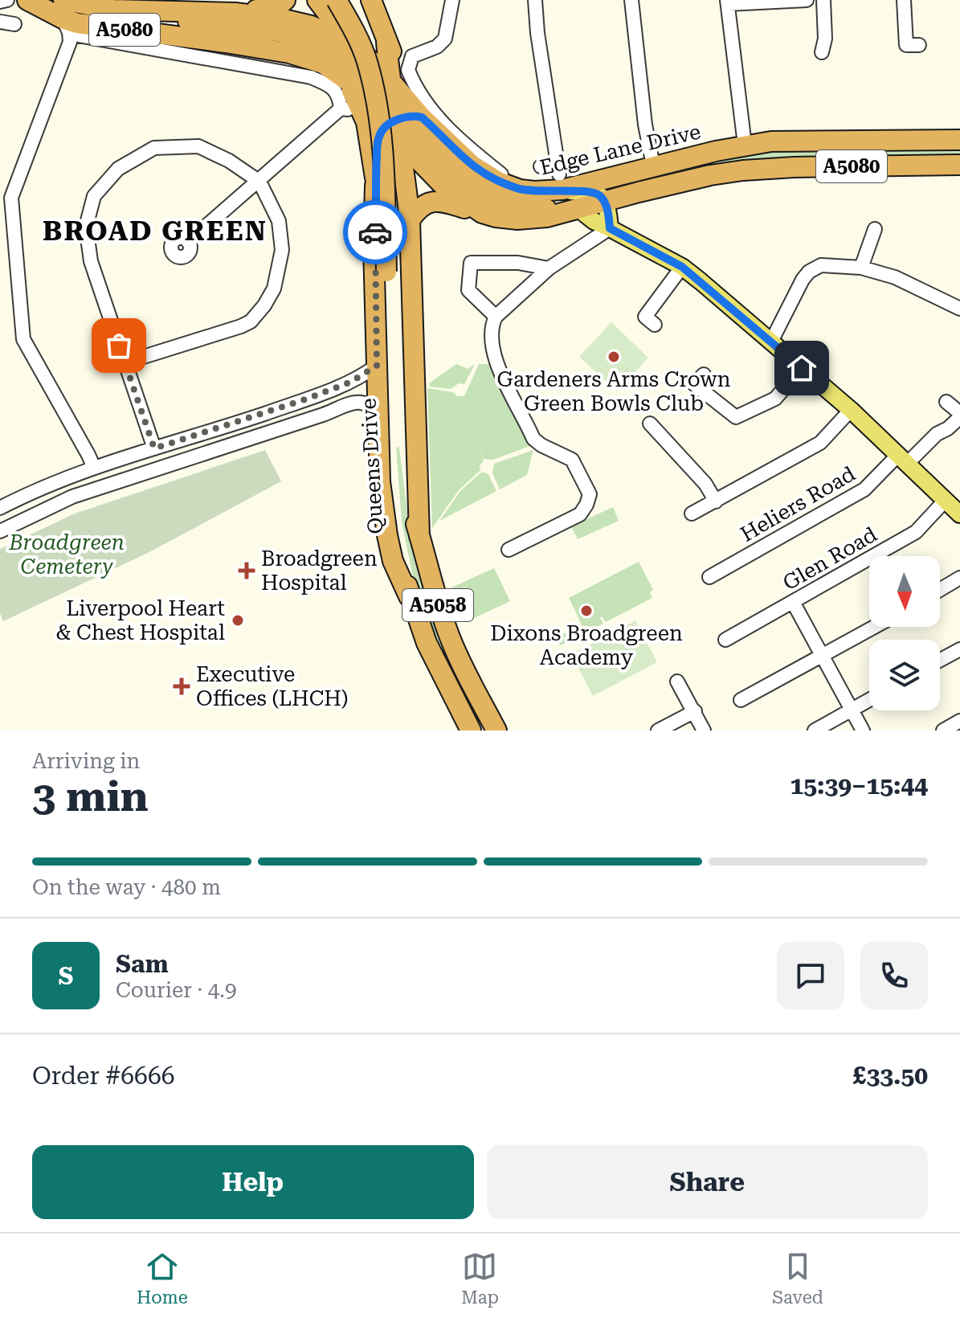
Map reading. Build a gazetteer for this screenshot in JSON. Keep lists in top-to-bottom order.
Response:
{
  "streets": {
    "highway": [
      "A5080",
      "Edge Lane Drive",
      "Queens Drive",
      "A5058"
    ],
    "street": ["Heliers Road", "Glen Road"]
  },
  "crossings": [
    ["A5080", "Edge Lane Drive"]
  ],
  "districts": ["BROAD GREEN"],
  "parks": ["Broadgreen Cemetery"],
  "places": {
    "other": ["Gardeners Arms Crown Green Bowls Club", "Dixons Broadgreen Academy", "Liverpool Heart & Chest Hospital"],
    "health": ["Broadgreen Hospital", "Executive Offices (LHCH)"]
  },
  "north": "bottom",
  "page": {
    "heading": ["3 min", "Arriving in", "15:39–15:44"],
    "panel": [
      "Sam",
      "Courier · 4.9",
      "Order #6666",
      "£33.50"
    ],
    "bar": "On the way · 480 m",
    "round": "S",
    "buttons": ["Help", "Share"],
    "tabs": ["Home", "Map", "Saved"]
  }
}
